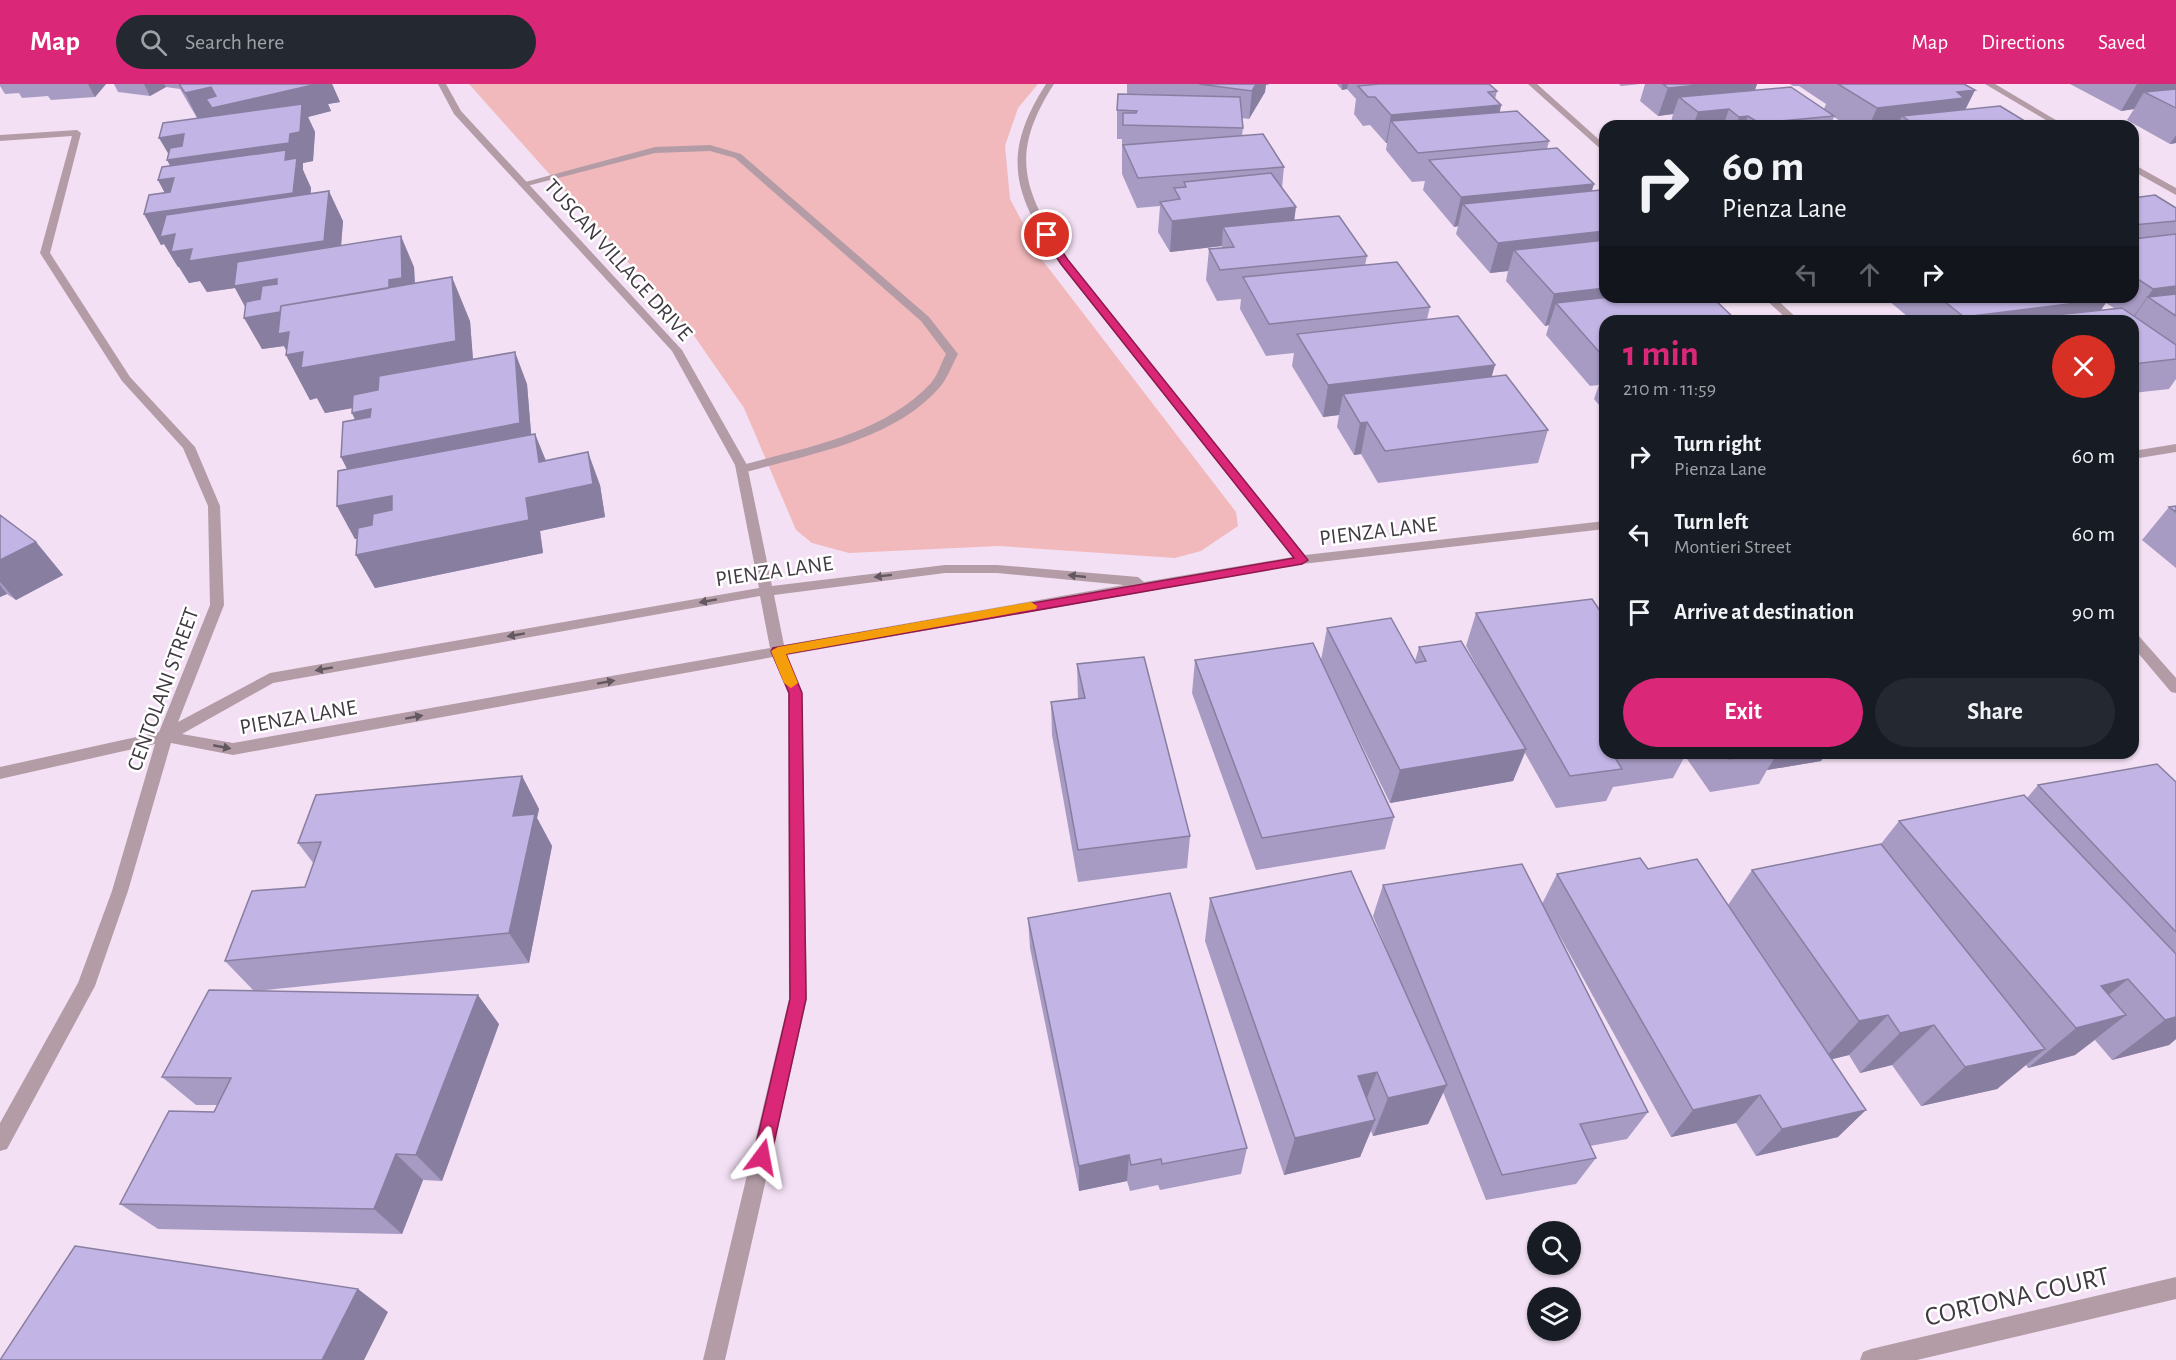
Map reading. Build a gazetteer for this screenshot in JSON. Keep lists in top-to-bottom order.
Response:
{
  "streets": {
    "street": [
      "TUSCAN VILLAGE DRIVE",
      "PIENZA LANE",
      "CENTOLANI STREET",
      "CORTONA COURT"
    ]
  },
  "crossings": [
    ["TUSCAN VILLAGE DRIVE", "PIENZA LANE"],
    ["PIENZA LANE", "CENTOLANI STREET"]
  ],
  "page": {
    "header": "Map",
    "search": "Search here",
    "nav": ["Map", "Directions", "Saved"],
    "turn": ["60 m", "Pienza Lane"],
    "heading": ["1 min", "210 m · 11:59"],
    "list": [
      {
        "name": "Turn right",
        "note": "Pienza Lane",
        "value": "60 m"
      },
      {
        "name": "Turn left",
        "note": "Montieri Street",
        "value": "60 m"
      },
      {
        "name": "Arrive at destination",
        "value": "90 m"
      }
    ],
    "buttons": ["Exit", "Share"]
  }
}
